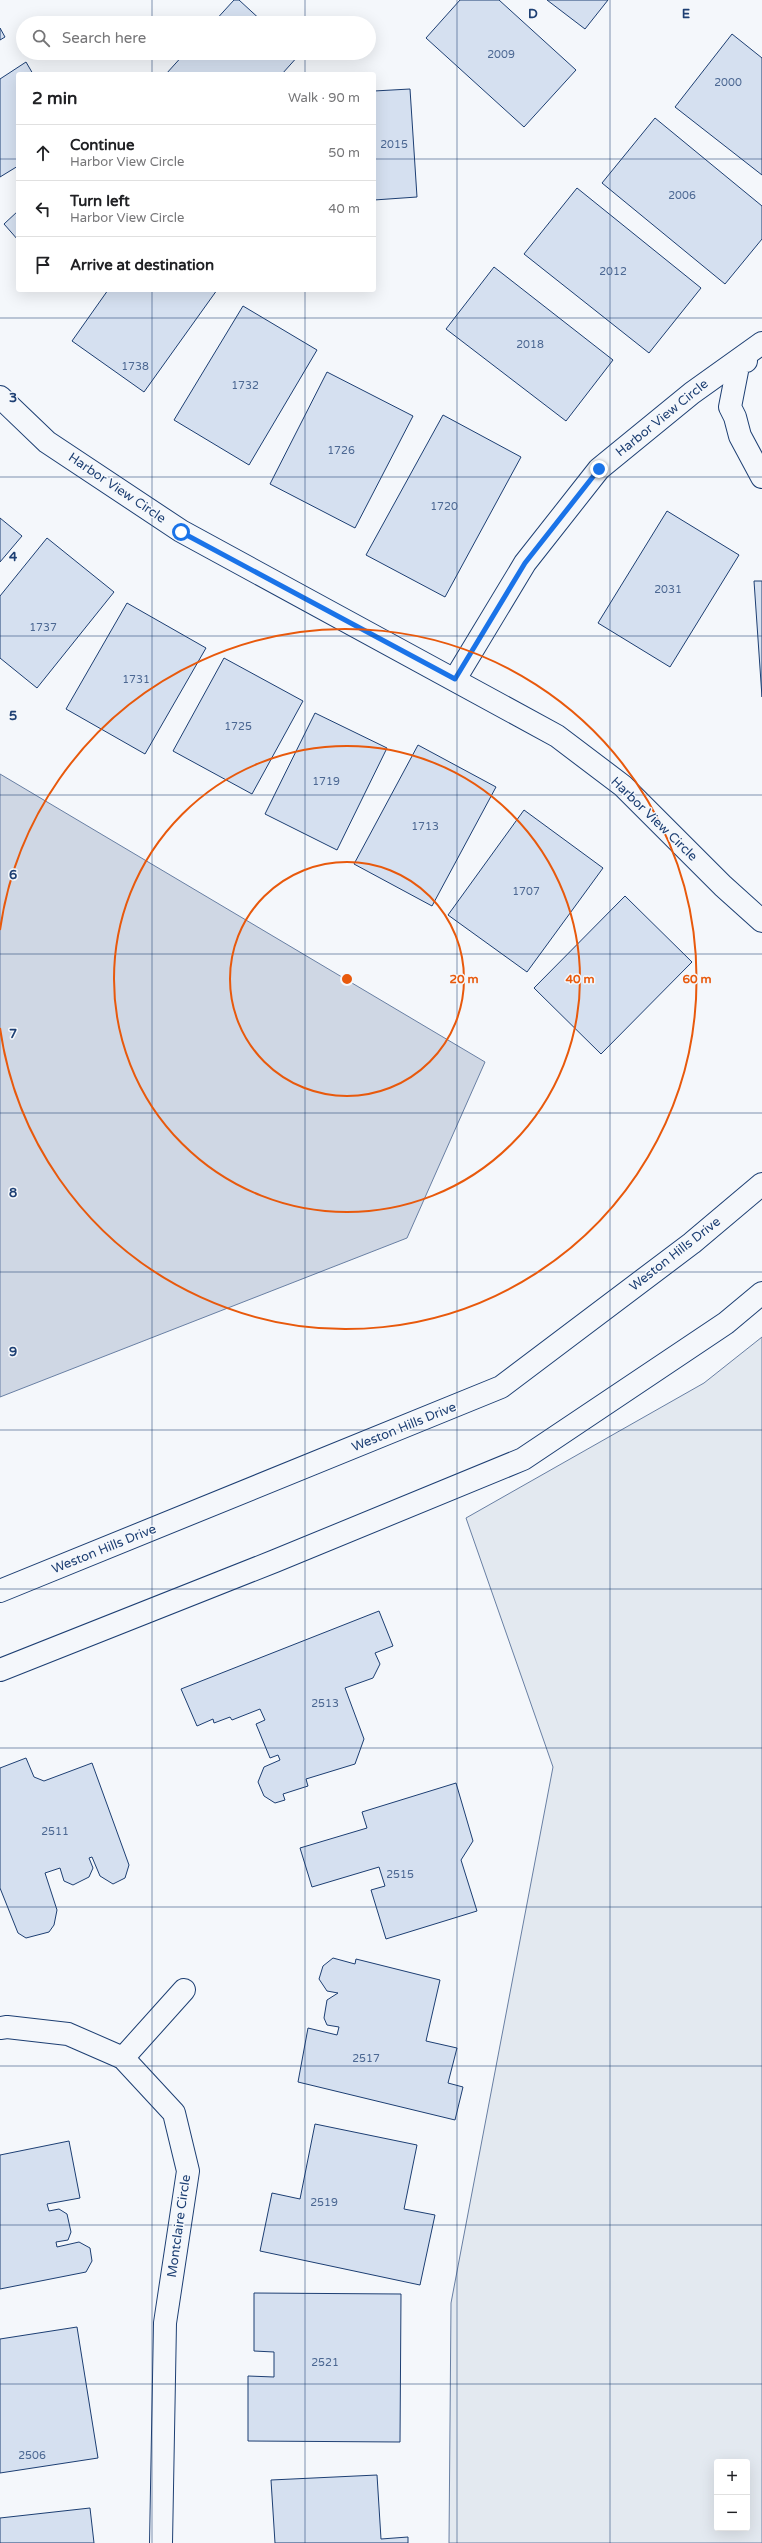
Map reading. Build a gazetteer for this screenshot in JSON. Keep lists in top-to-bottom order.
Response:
{
  "streets": {
    "street": ["Harbor View Circle", "Weston Hills Drive", "Montclaire Circle"]
  },
  "house_numbers": [
    "2009",
    "2000",
    "2015",
    "2006",
    "2012",
    "2018",
    "1738",
    "1732",
    "1726",
    "1720",
    "2031",
    "1737",
    "1731",
    "1725",
    "1719",
    "1713",
    "1707",
    "2513",
    "2511",
    "2515",
    "2517",
    "2519",
    "2521",
    "2506"
  ],
  "page": {
    "search": "Search here",
    "heading": ["2 min", "Walk · 90 m"],
    "list": [
      ["Continue", "Harbor View Circle", "50 m"],
      ["Turn left", "Harbor View Circle", "40 m"],
      "Arrive at destination"
    ],
    "map_buttons": ["+", "−"]
  },
  "grid": {
    "columns": ["D", "E"],
    "rows": [
      "3",
      "4",
      "5",
      "6",
      "7",
      "8",
      "9"
    ]
  },
  "rings": ["20 m", "40 m", "60 m"]
}
